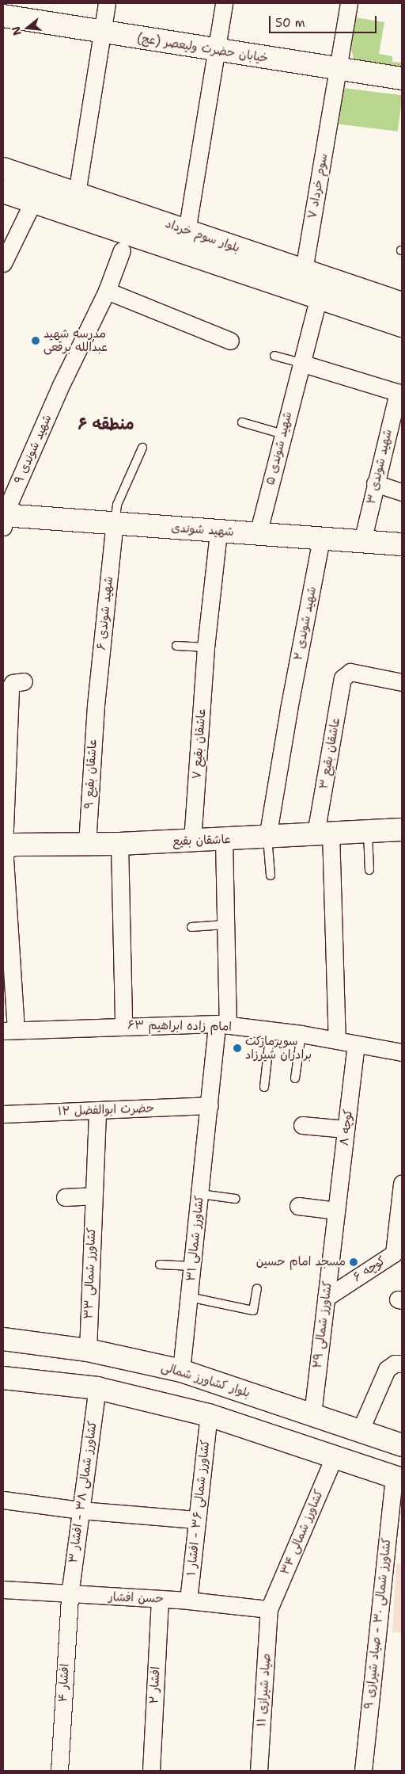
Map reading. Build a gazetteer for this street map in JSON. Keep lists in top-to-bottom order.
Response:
{
  "streets": {
    "main road": [
      "خیابان حضرت ولیعصر (عج)",
      "بلوار سوم خرداد",
      "شهید شوندی",
      "عاشقان بقیع",
      "بلوار کشاورز شمالی"
    ],
    "street": [
      "سوم خرداد ۷",
      "شهید شوندی ۵",
      "شهید شوندی ۹",
      "شهید شوندی ۳",
      "شهید شوندی ۶",
      "شهید شوندی ۲",
      "عاشقان بقیع ۷",
      "عاشقان بقیع ۳",
      "عاشقان بقیع ۹",
      "امام زاده ابراهیم ۶۳",
      "حضرت ابوالفضل ۱۲",
      "کوچه ۸",
      "کشاورز شمالی ۳۱",
      "کوچه ۶",
      "کشاورز شمالی ۳۳",
      "کشاورز شمالی ۲۹",
      "کشاورز شمالی ۳۸ - افشار ۳",
      "کشاورز شمالی ۳۶ - افشار ۱",
      "کشاورز شمالی ۳۴",
      "حسن افشار",
      "کشاورز شمالی ۳۰ - صیاد شیرازی ۹",
      "افشار ۴",
      "افشار ۲",
      "صیاد شیرازی ۱۱"
    ]
  },
  "crossings": [
    ["خیابان حضرت ولیعصر (عج)", "سوم خرداد ۷"],
    ["سوم خرداد ۷", "بلوار سوم خرداد"],
    ["بلوار سوم خرداد", "شهید شوندی ۵"],
    ["شهید شوندی ۵", "شهید شوندی"],
    ["شهید شوندی ۹", "شهید شوندی"],
    ["شهید شوندی ۳", "شهید شوندی"],
    ["شهید شوندی", "شهید شوندی ۶"],
    ["شهید شوندی", "شهید شوندی ۲"],
    ["شهید شوندی", "عاشقان بقیع ۷"],
    ["شهید شوندی ۶", "عاشقان بقیع ۹"],
    ["شهید شوندی ۲", "عاشقان بقیع"],
    ["عاشقان بقیع ۷", "عاشقان بقیع"],
    ["عاشقان بقیع ۳", "عاشقان بقیع"],
    ["عاشقان بقیع ۳", "امام زاده ابراهیم ۶۳"],
    ["عاشقان بقیع ۹", "عاشقان بقیع"],
    ["عاشقان بقیع", "کشاورز شمالی ۳۱"],
    ["امام زاده ابراهیم ۶۳", "کوچه ۸"],
    ["امام زاده ابراهیم ۶۳", "کشاورز شمالی ۳۱"],
    ["حضرت ابوالفضل ۱۲", "کشاورز شمالی ۳۱"],
    ["حضرت ابوالفضل ۱۲", "کشاورز شمالی ۳۳"],
    ["کوچه ۸", "کشاورز شمالی ۲۹"],
    ["کشاورز شمالی ۳۱", "بلوار کشاورز شمالی"],
    ["کوچه ۶", "کشاورز شمالی ۲۹"],
    ["کشاورز شمالی ۳۳", "بلوار کشاورز شمالی"],
    ["کشاورز شمالی ۲۹", "بلوار کشاورز شمالی"],
    ["کشاورز شمالی ۳۸ - افشار ۳", "حسن افشار"],
    ["کشاورز شمالی ۳۸ - افشار ۳", "افشار ۴"],
    ["کشاورز شمالی ۳۶ - افشار ۱", "حسن افشار"],
    ["کشاورز شمالی ۳۴", "حسن افشار"],
    ["کشاورز شمالی ۳۴", "صیاد شیرازی ۱۱"],
    ["حسن افشار", "افشار ۴"],
    ["حسن افشار", "افشار ۲"],
    ["حسن افشار", "صیاد شیرازی ۱۱"]
  ],
  "districts": ["منطقه ۶"],
  "places": ["مدرسه شهید عبدالله برقعی", "سوپرمارکت برادران شیرزاد", "مسجد امام حسین"],
  "scale_bar": "50 m",
  "north": "left"
}
